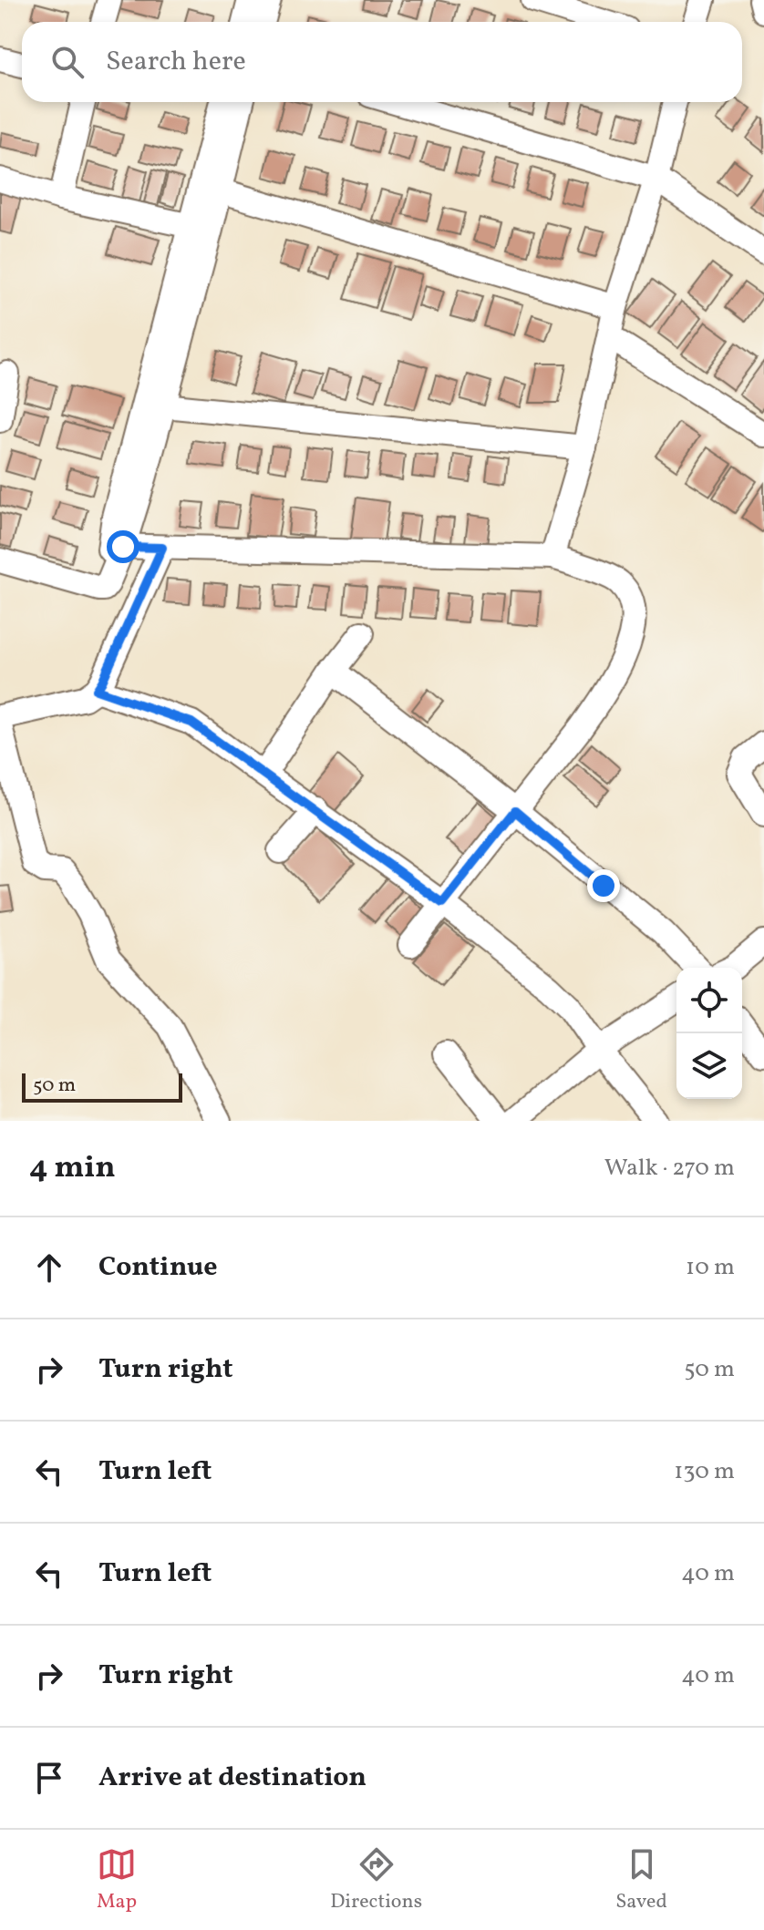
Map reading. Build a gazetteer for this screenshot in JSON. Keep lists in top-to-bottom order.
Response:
{
  "scale_bar": "50 m",
  "page": {
    "search": "Search here",
    "scale": "50 m",
    "heading": ["4 min", "Walk · 270 m"],
    "list": [
      ["Continue", "10 m"],
      ["Turn right", "50 m"],
      ["Turn left", "130 m"],
      ["Turn left", "40 m"],
      ["Turn right", "40 m"],
      "Arrive at destination"
    ],
    "nav": ["Map", "Directions", "Saved"]
  }
}
